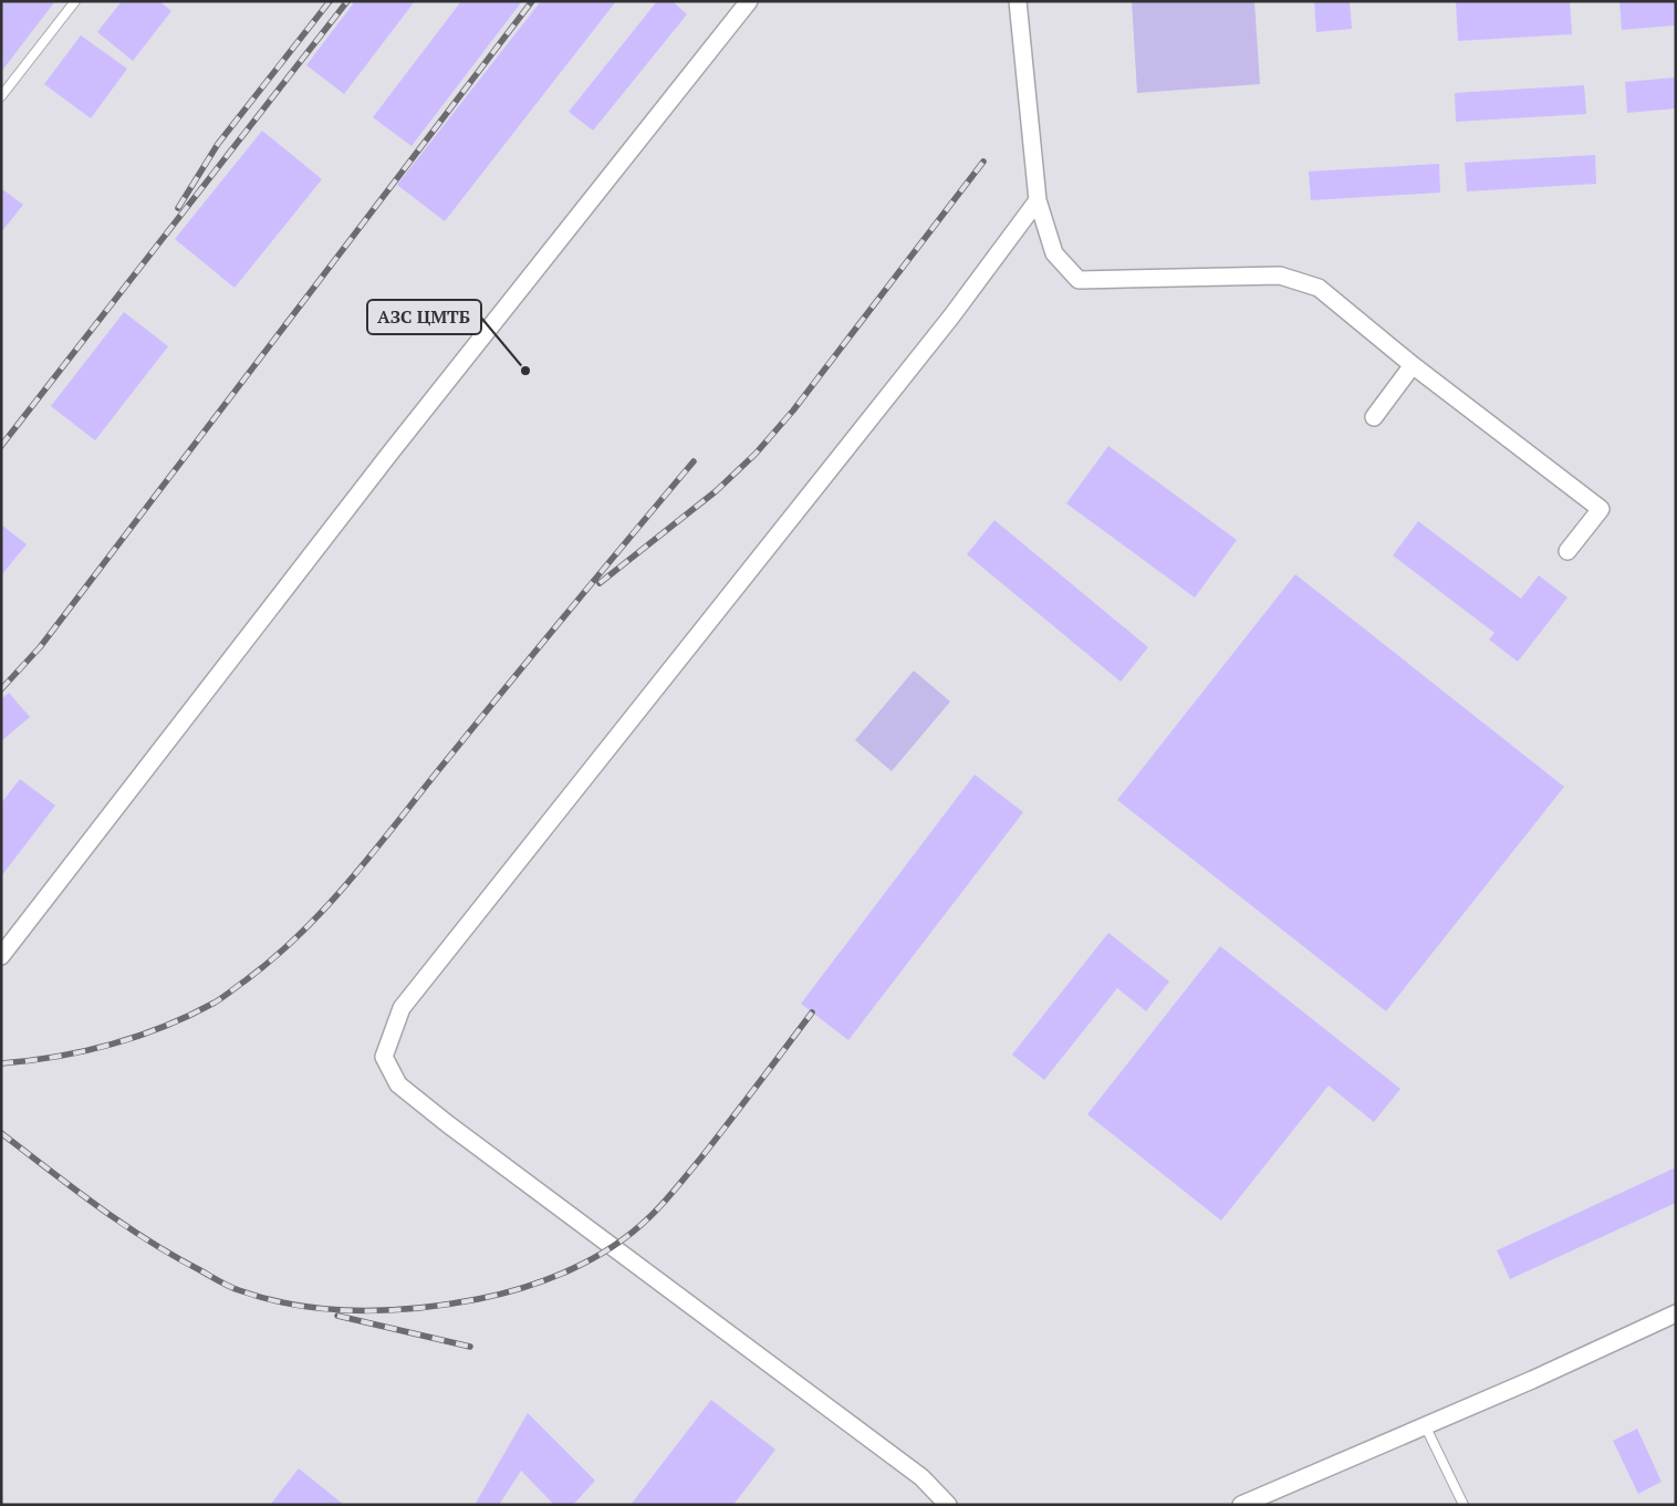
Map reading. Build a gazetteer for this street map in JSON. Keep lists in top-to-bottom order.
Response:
{
  "places": ["АЗС ЦМТБ"]
}
